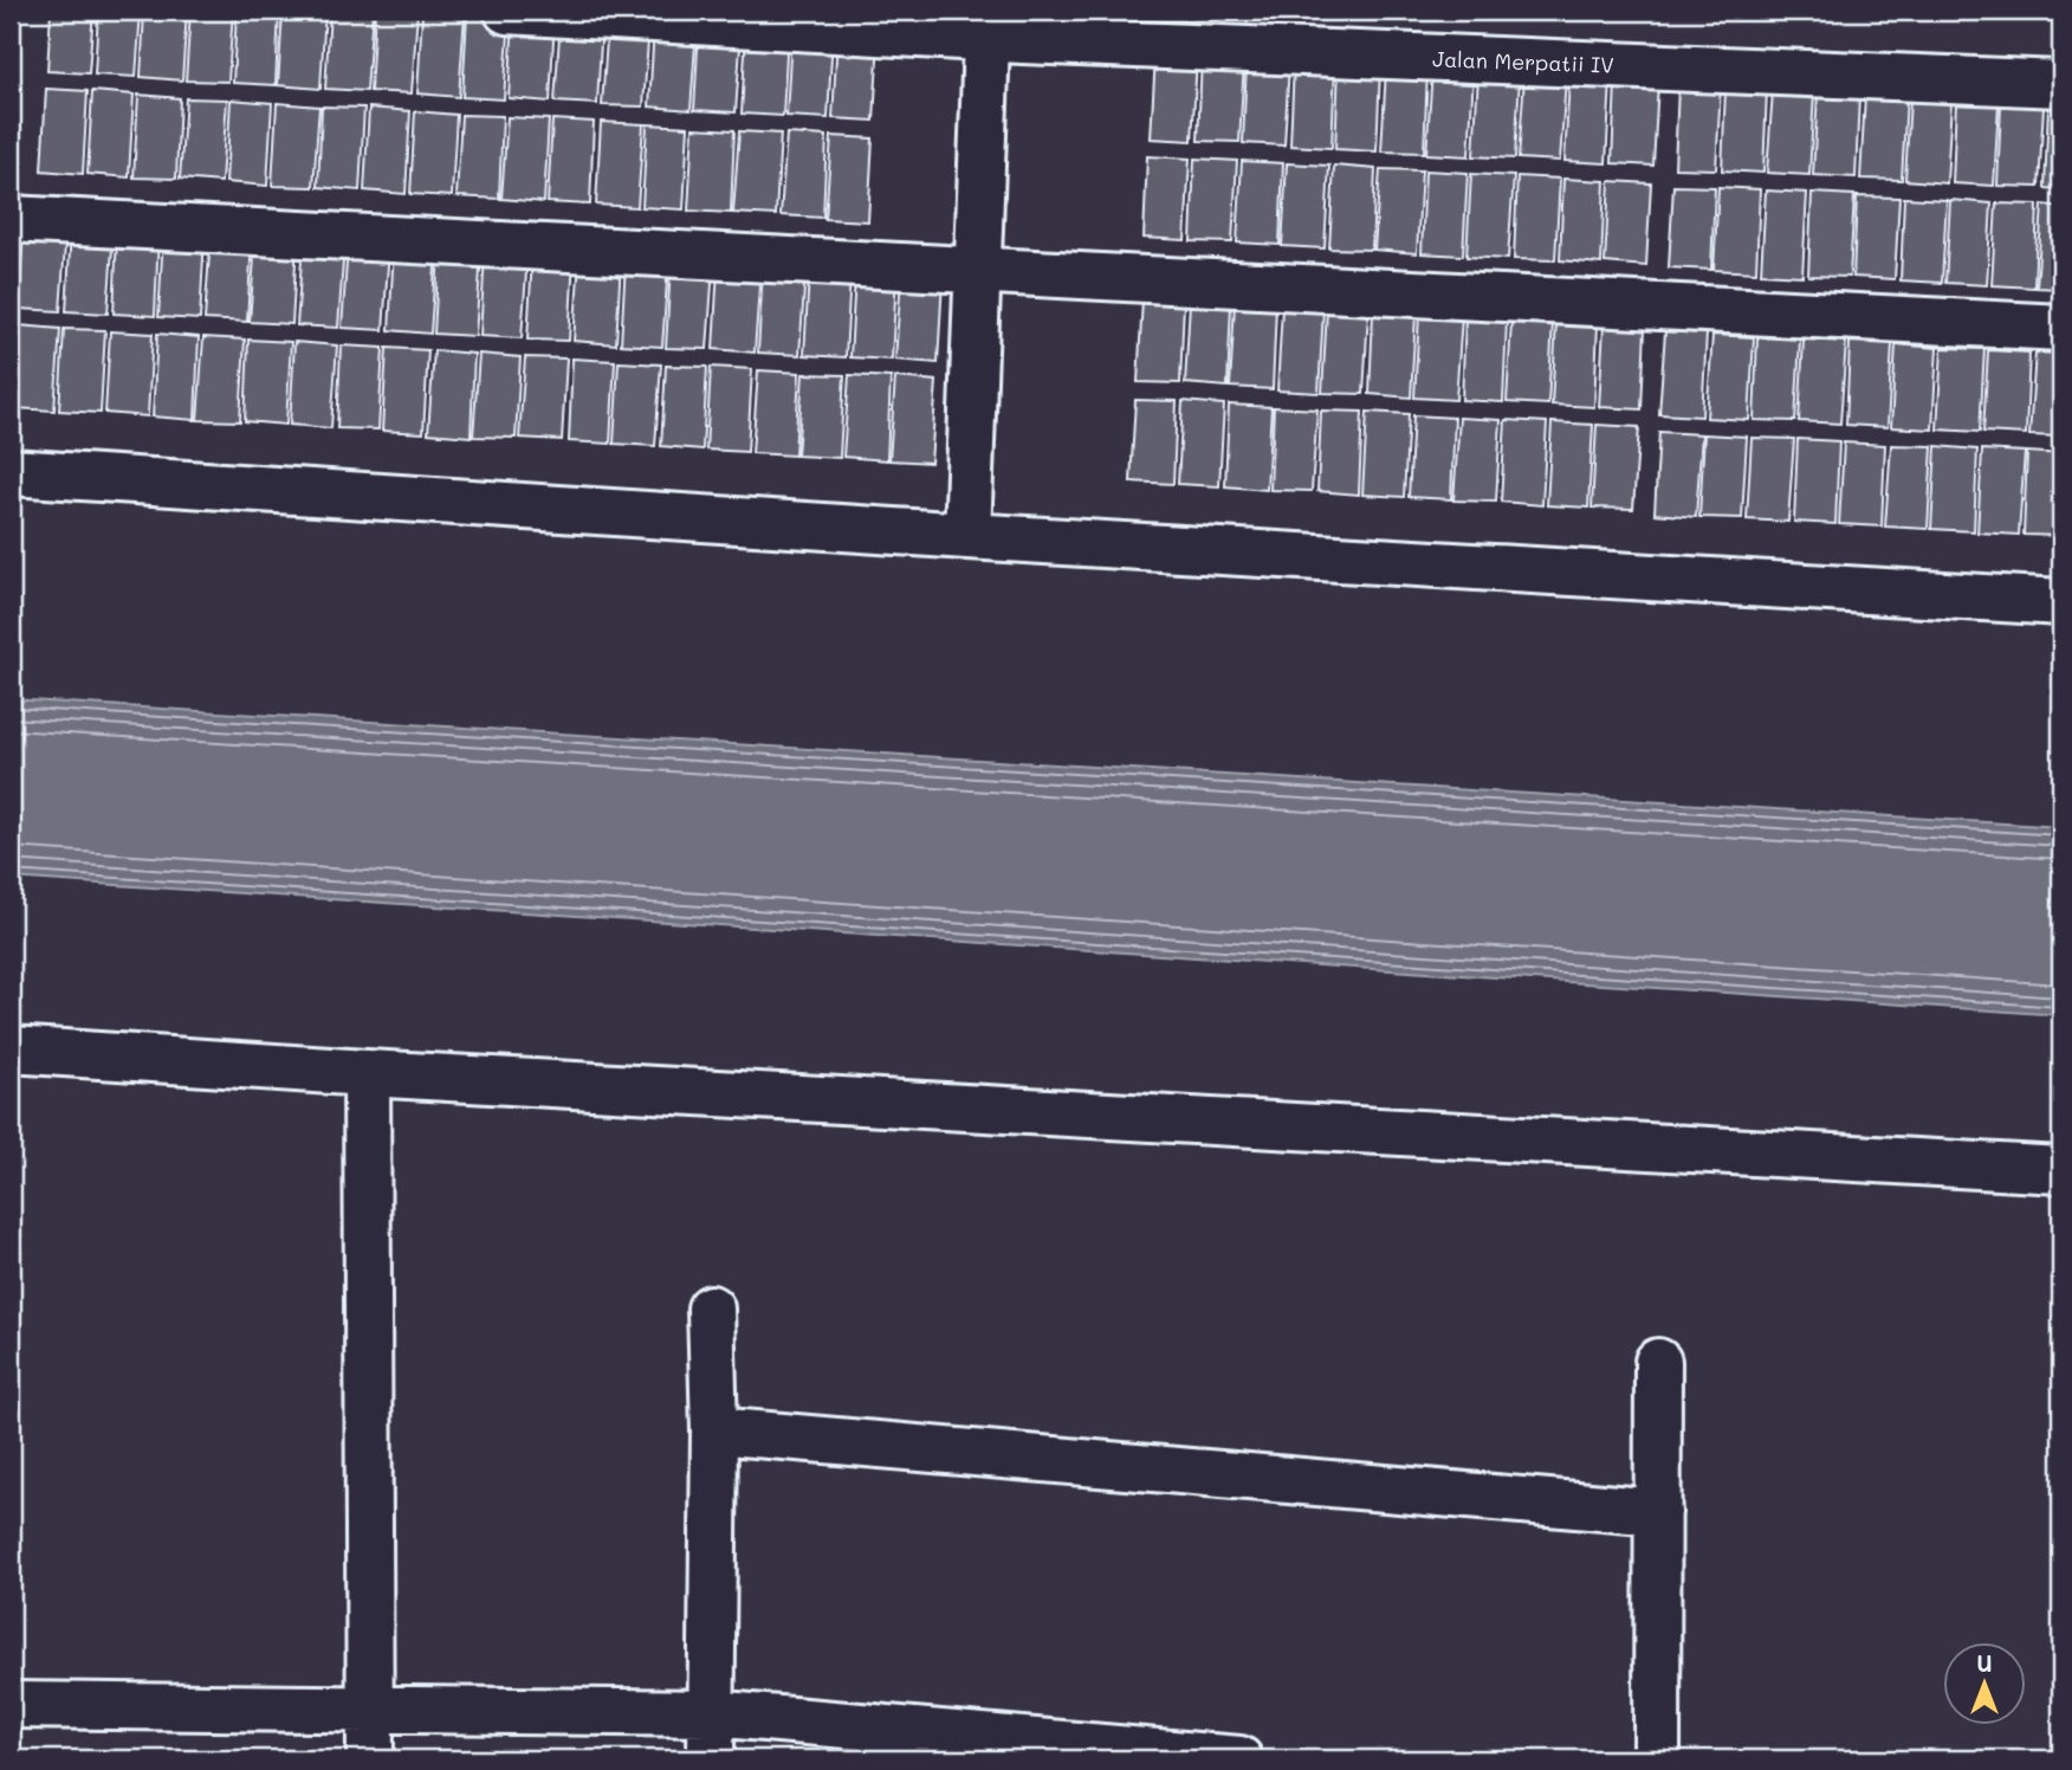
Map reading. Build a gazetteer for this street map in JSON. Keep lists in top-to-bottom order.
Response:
{
  "streets": {
    "street": ["Jalan Merpatii IV"]
  },
  "north": "top"
}
